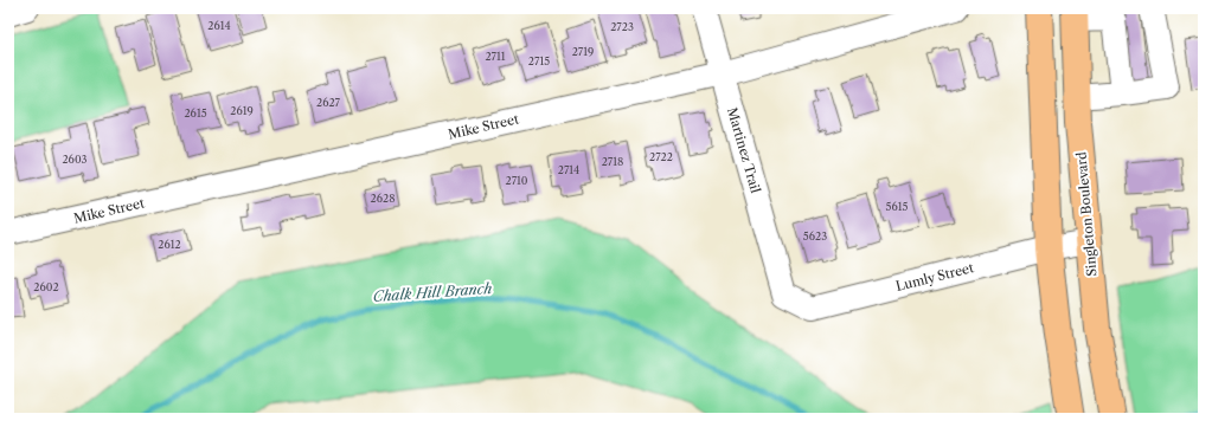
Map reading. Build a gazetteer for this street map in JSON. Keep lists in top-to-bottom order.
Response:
{
  "streets": {
    "main road": ["Singleton Boulevard"],
    "street": ["Mike Street", "Martinez Trail", "Lumly Street"]
  },
  "crossings": [
    ["Mike Street", "Martinez Trail"],
    ["Martinez Trail", "Lumly Street"],
    ["Singleton Boulevard", "Lumly Street"]
  ],
  "water": ["Chalk Hill Branch"],
  "house_numbers": [
    "2614",
    "2723",
    "2719",
    "2711",
    "2715",
    "2627",
    "2619",
    "2615",
    "2722",
    "2603",
    "2718",
    "2714",
    "2710",
    "2628",
    "5615",
    "5623",
    "2612",
    "2602"
  ]
}
